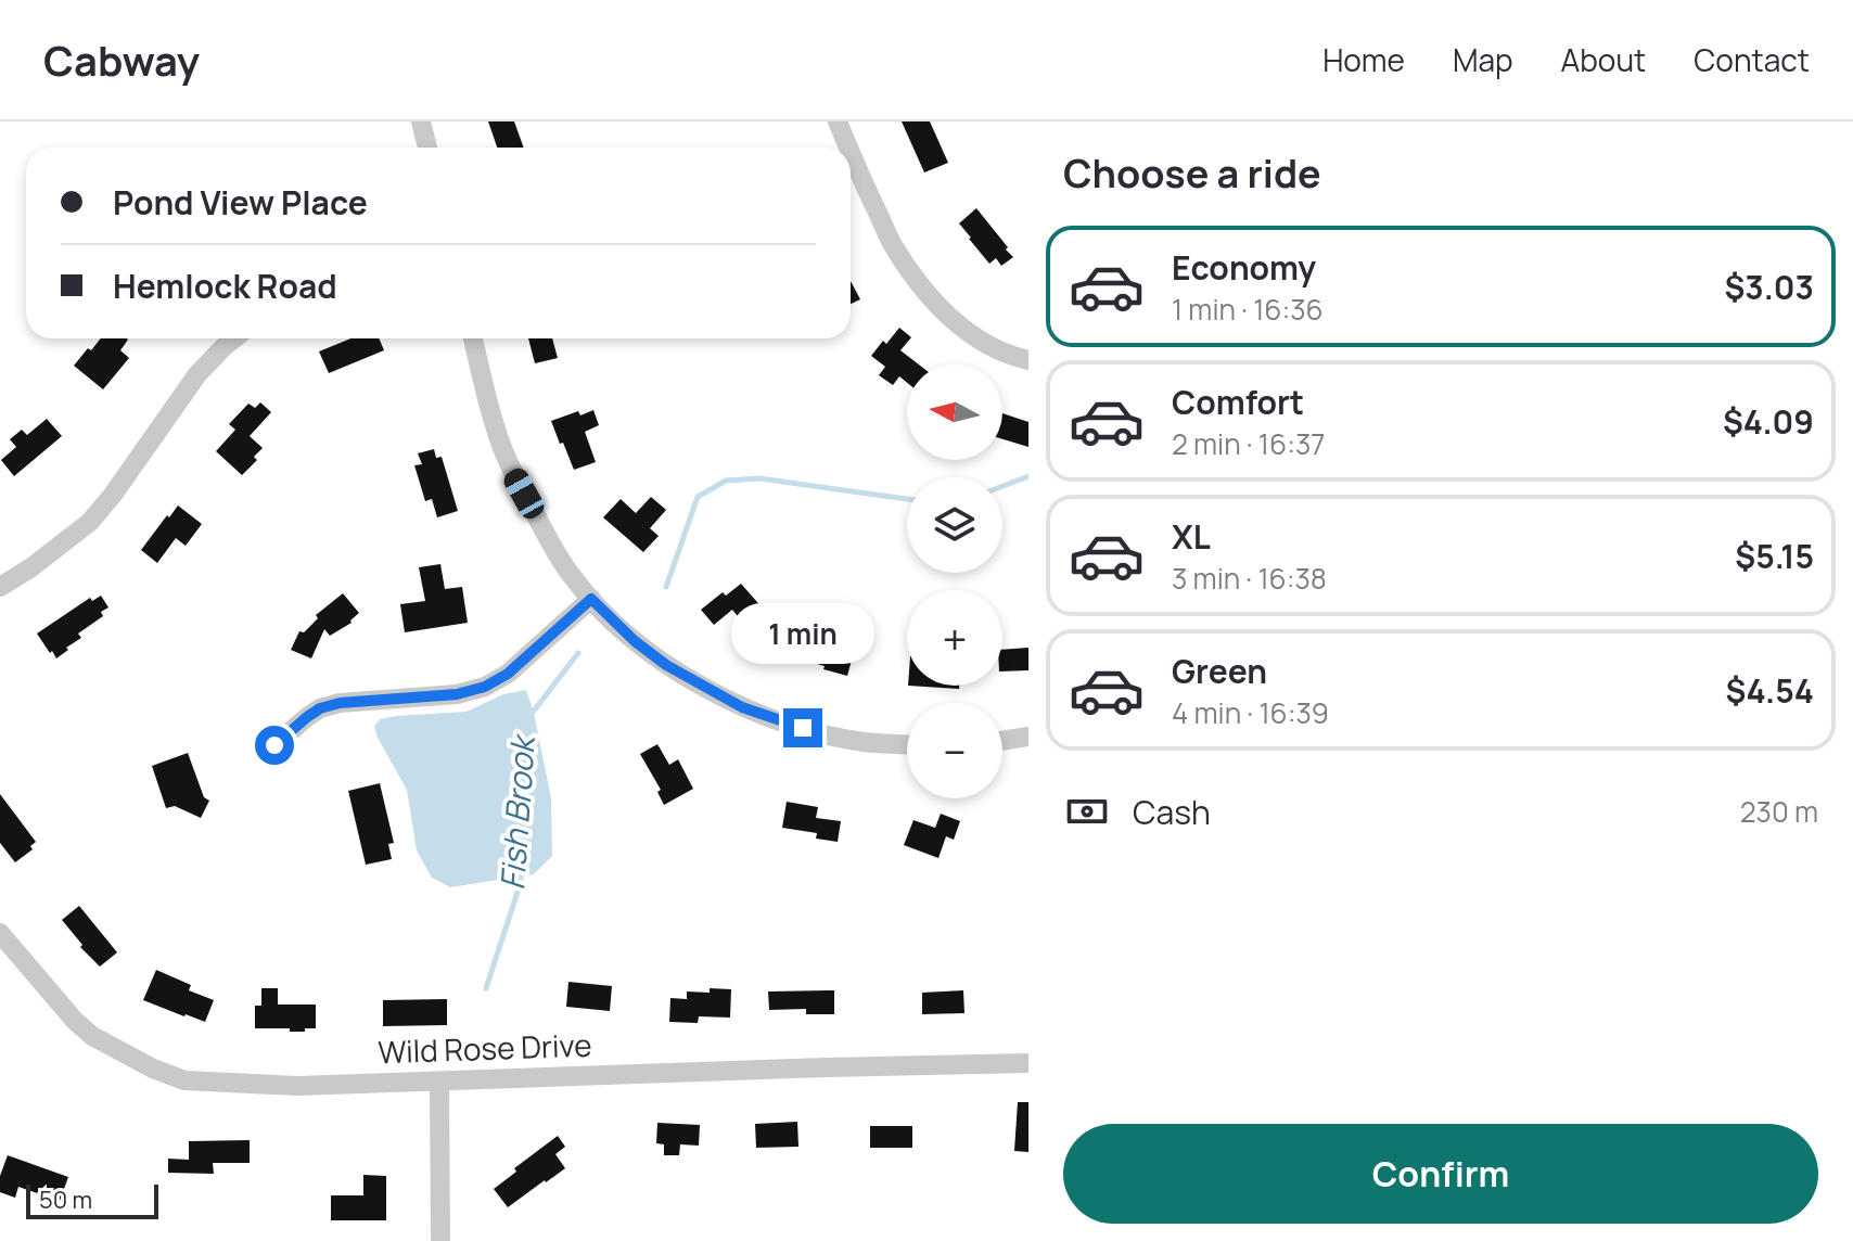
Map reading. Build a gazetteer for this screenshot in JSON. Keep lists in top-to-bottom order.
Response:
{
  "streets": {
    "street": ["Wild Rose Drive"]
  },
  "water": ["Fish Brook"],
  "scale_bar": "50 m",
  "north": "left",
  "page": {
    "header": "Cabway",
    "nav": [
      "Home",
      "Map",
      "About",
      "Contact"
    ],
    "heading": "Choose a ride",
    "banner": ["Pond View Place", "Hemlock Road"],
    "list": [
      {
        "name": "Economy",
        "note": "1 min · 16:36",
        "value": "$3.03"
      },
      {
        "name": "Comfort",
        "note": "2 min · 16:37",
        "value": "$4.09"
      },
      {
        "name": "XL",
        "note": "3 min · 16:38",
        "value": "$5.15"
      },
      {
        "name": "Green",
        "note": "4 min · 16:39",
        "value": "$4.54"
      }
    ],
    "map_buttons": ["+", "−"],
    "bubble": "1 min",
    "pay": ["Cash", "230 m"],
    "buttons": "Confirm",
    "scale": "50 m"
  }
}
